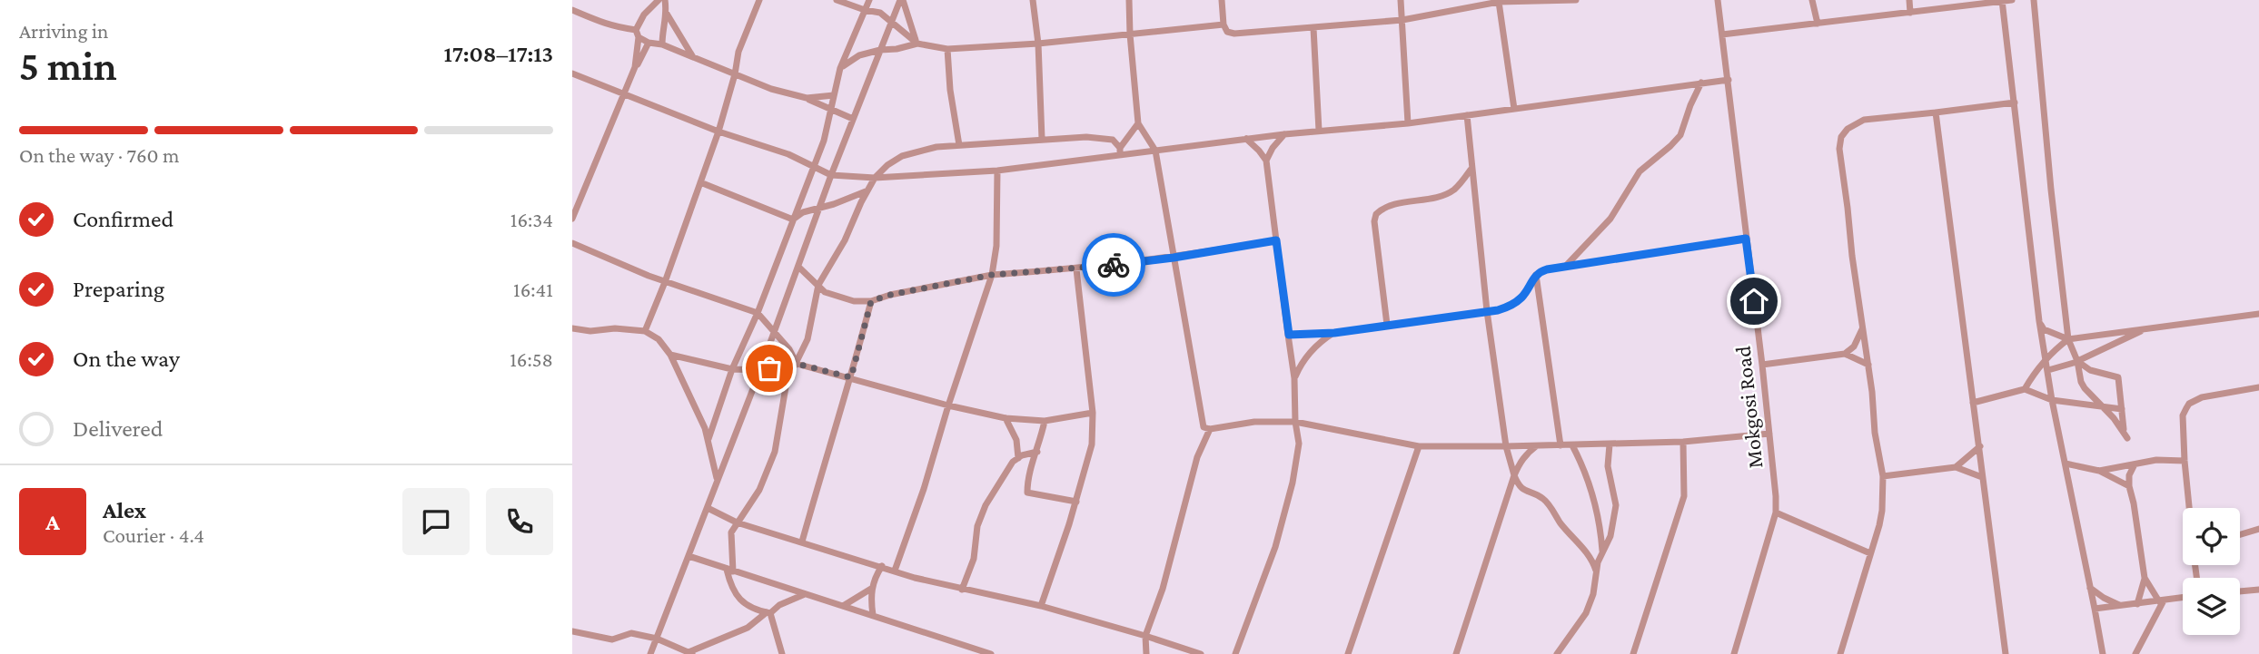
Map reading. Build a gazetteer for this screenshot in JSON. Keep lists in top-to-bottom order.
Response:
{
  "streets": {
    "street": ["Mokgosi Road"]
  },
  "page": {
    "heading": ["5 min", "Arriving in", "17:08–17:13"],
    "panel": ["Alex", "Courier · 4.4"],
    "bar": "On the way · 760 m",
    "list": [
      ["Confirmed", "16:34"],
      ["Preparing", "16:41"],
      ["On the way", "16:58"],
      "Delivered"
    ],
    "round": "A"
  }
}
